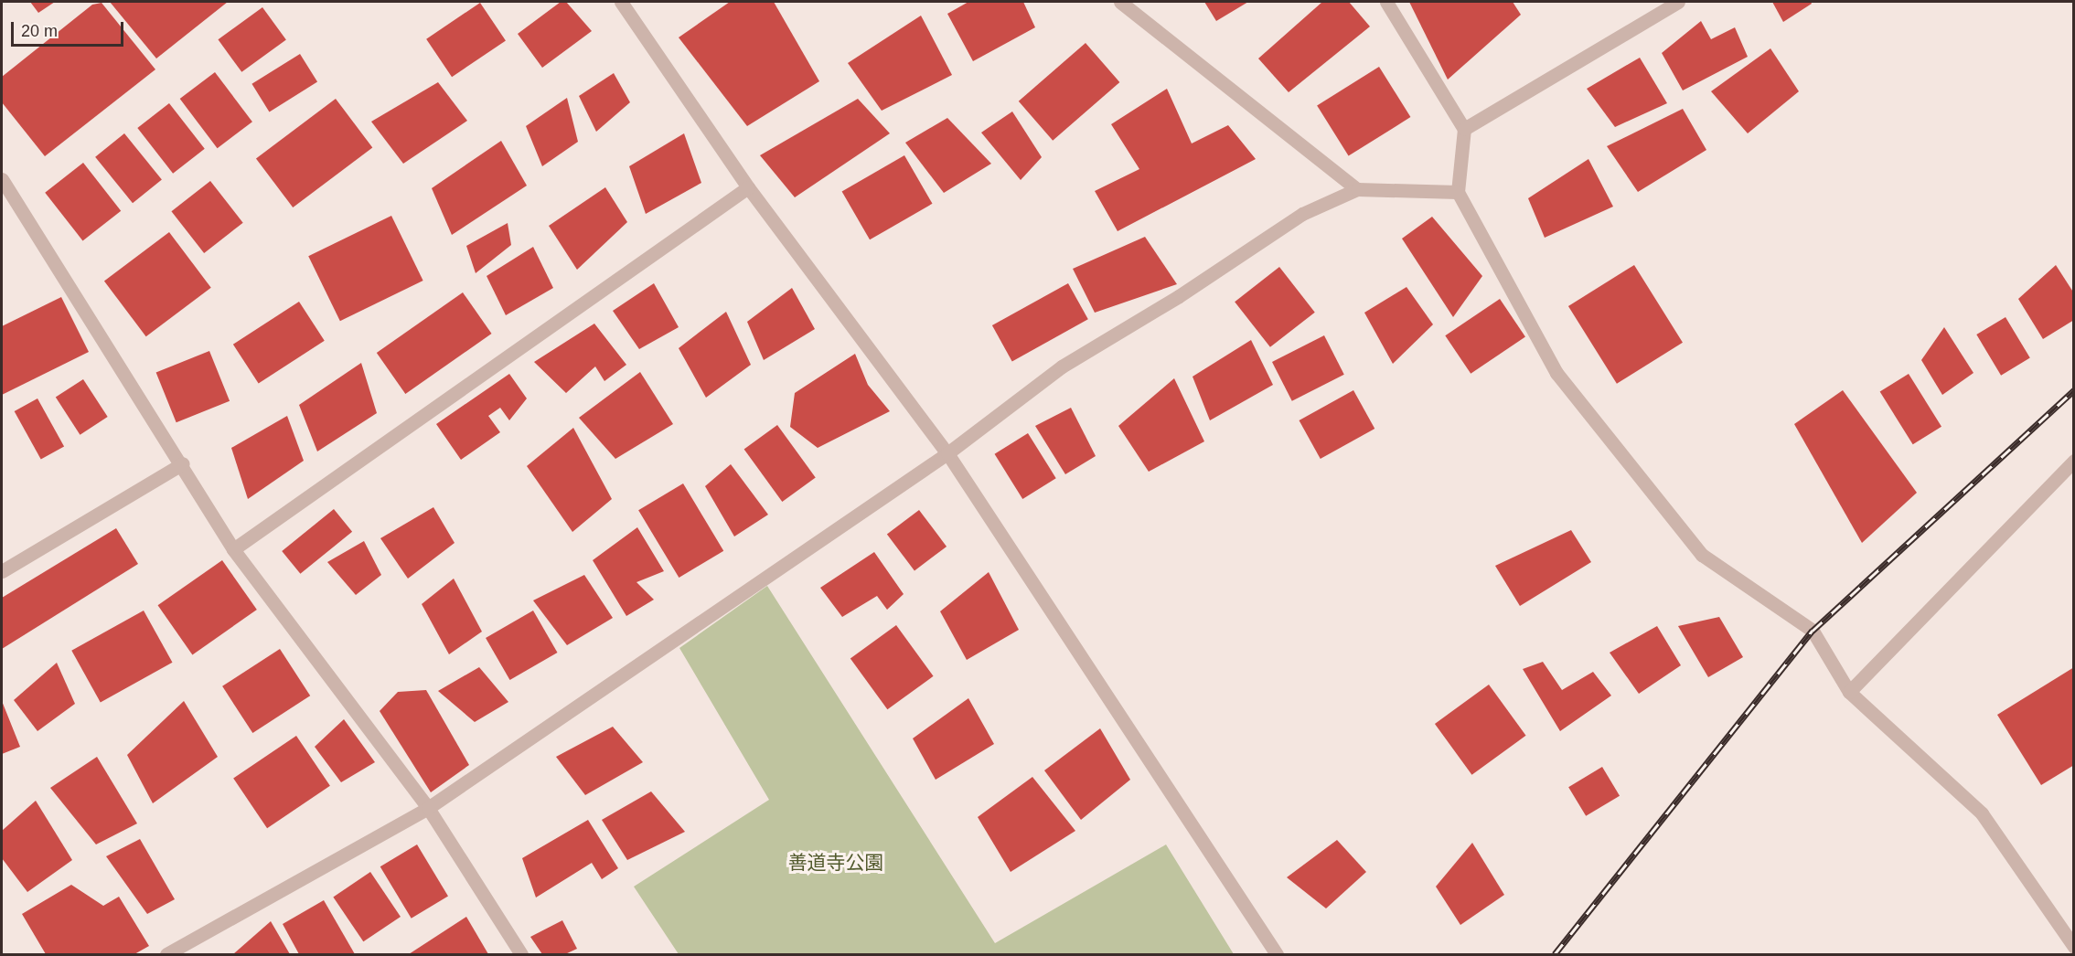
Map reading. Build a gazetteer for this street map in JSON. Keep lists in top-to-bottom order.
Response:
{
  "parks": ["善道寺公園"],
  "scale_bar": "20 m"
}
